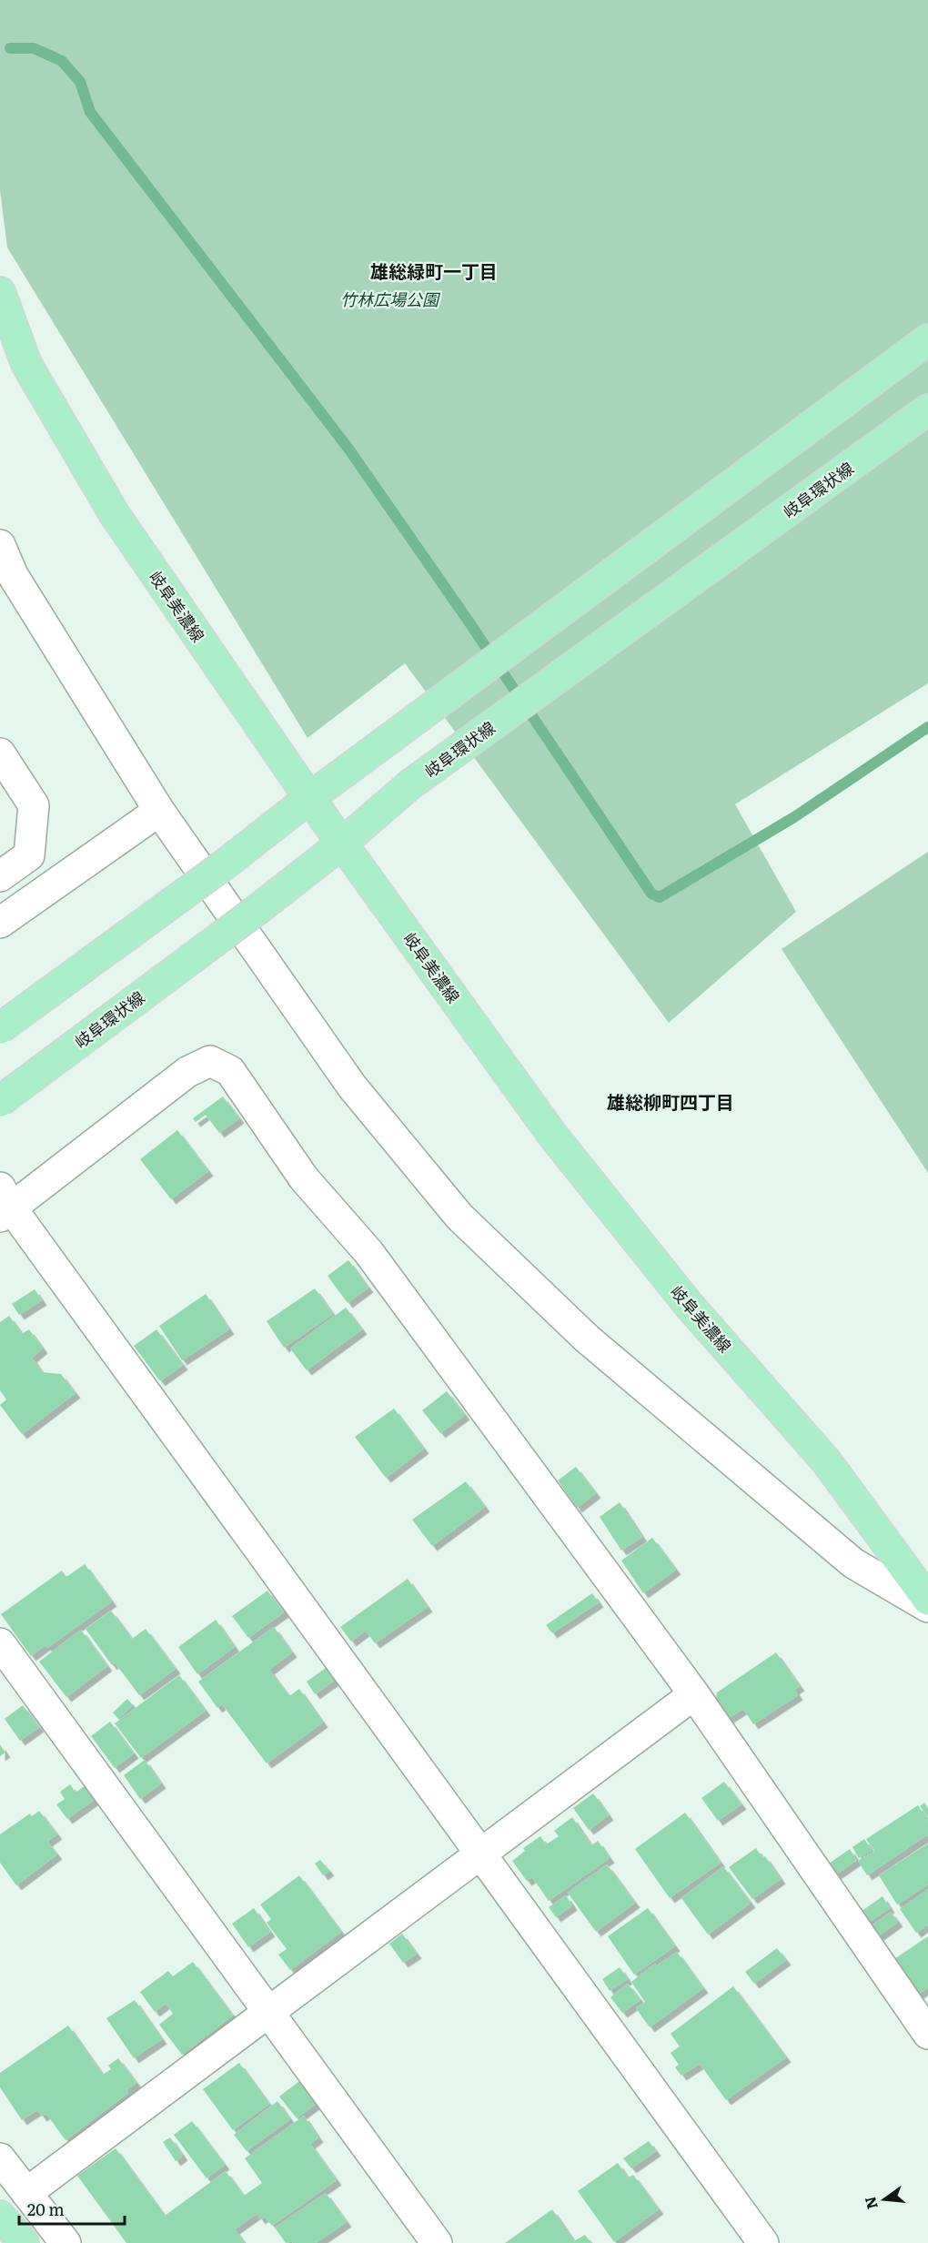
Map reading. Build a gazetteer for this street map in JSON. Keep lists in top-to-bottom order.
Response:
{
  "streets": {
    "main road": ["岐阜環状線", "岐阜美濃線"]
  },
  "crossings": [
    ["岐阜環状線", "岐阜美濃線"]
  ],
  "districts": ["雄総緑町一丁目", "雄総柳町四丁目"],
  "parks": ["竹林広場公園"],
  "scale_bar": "20 m",
  "north": "left"
}
